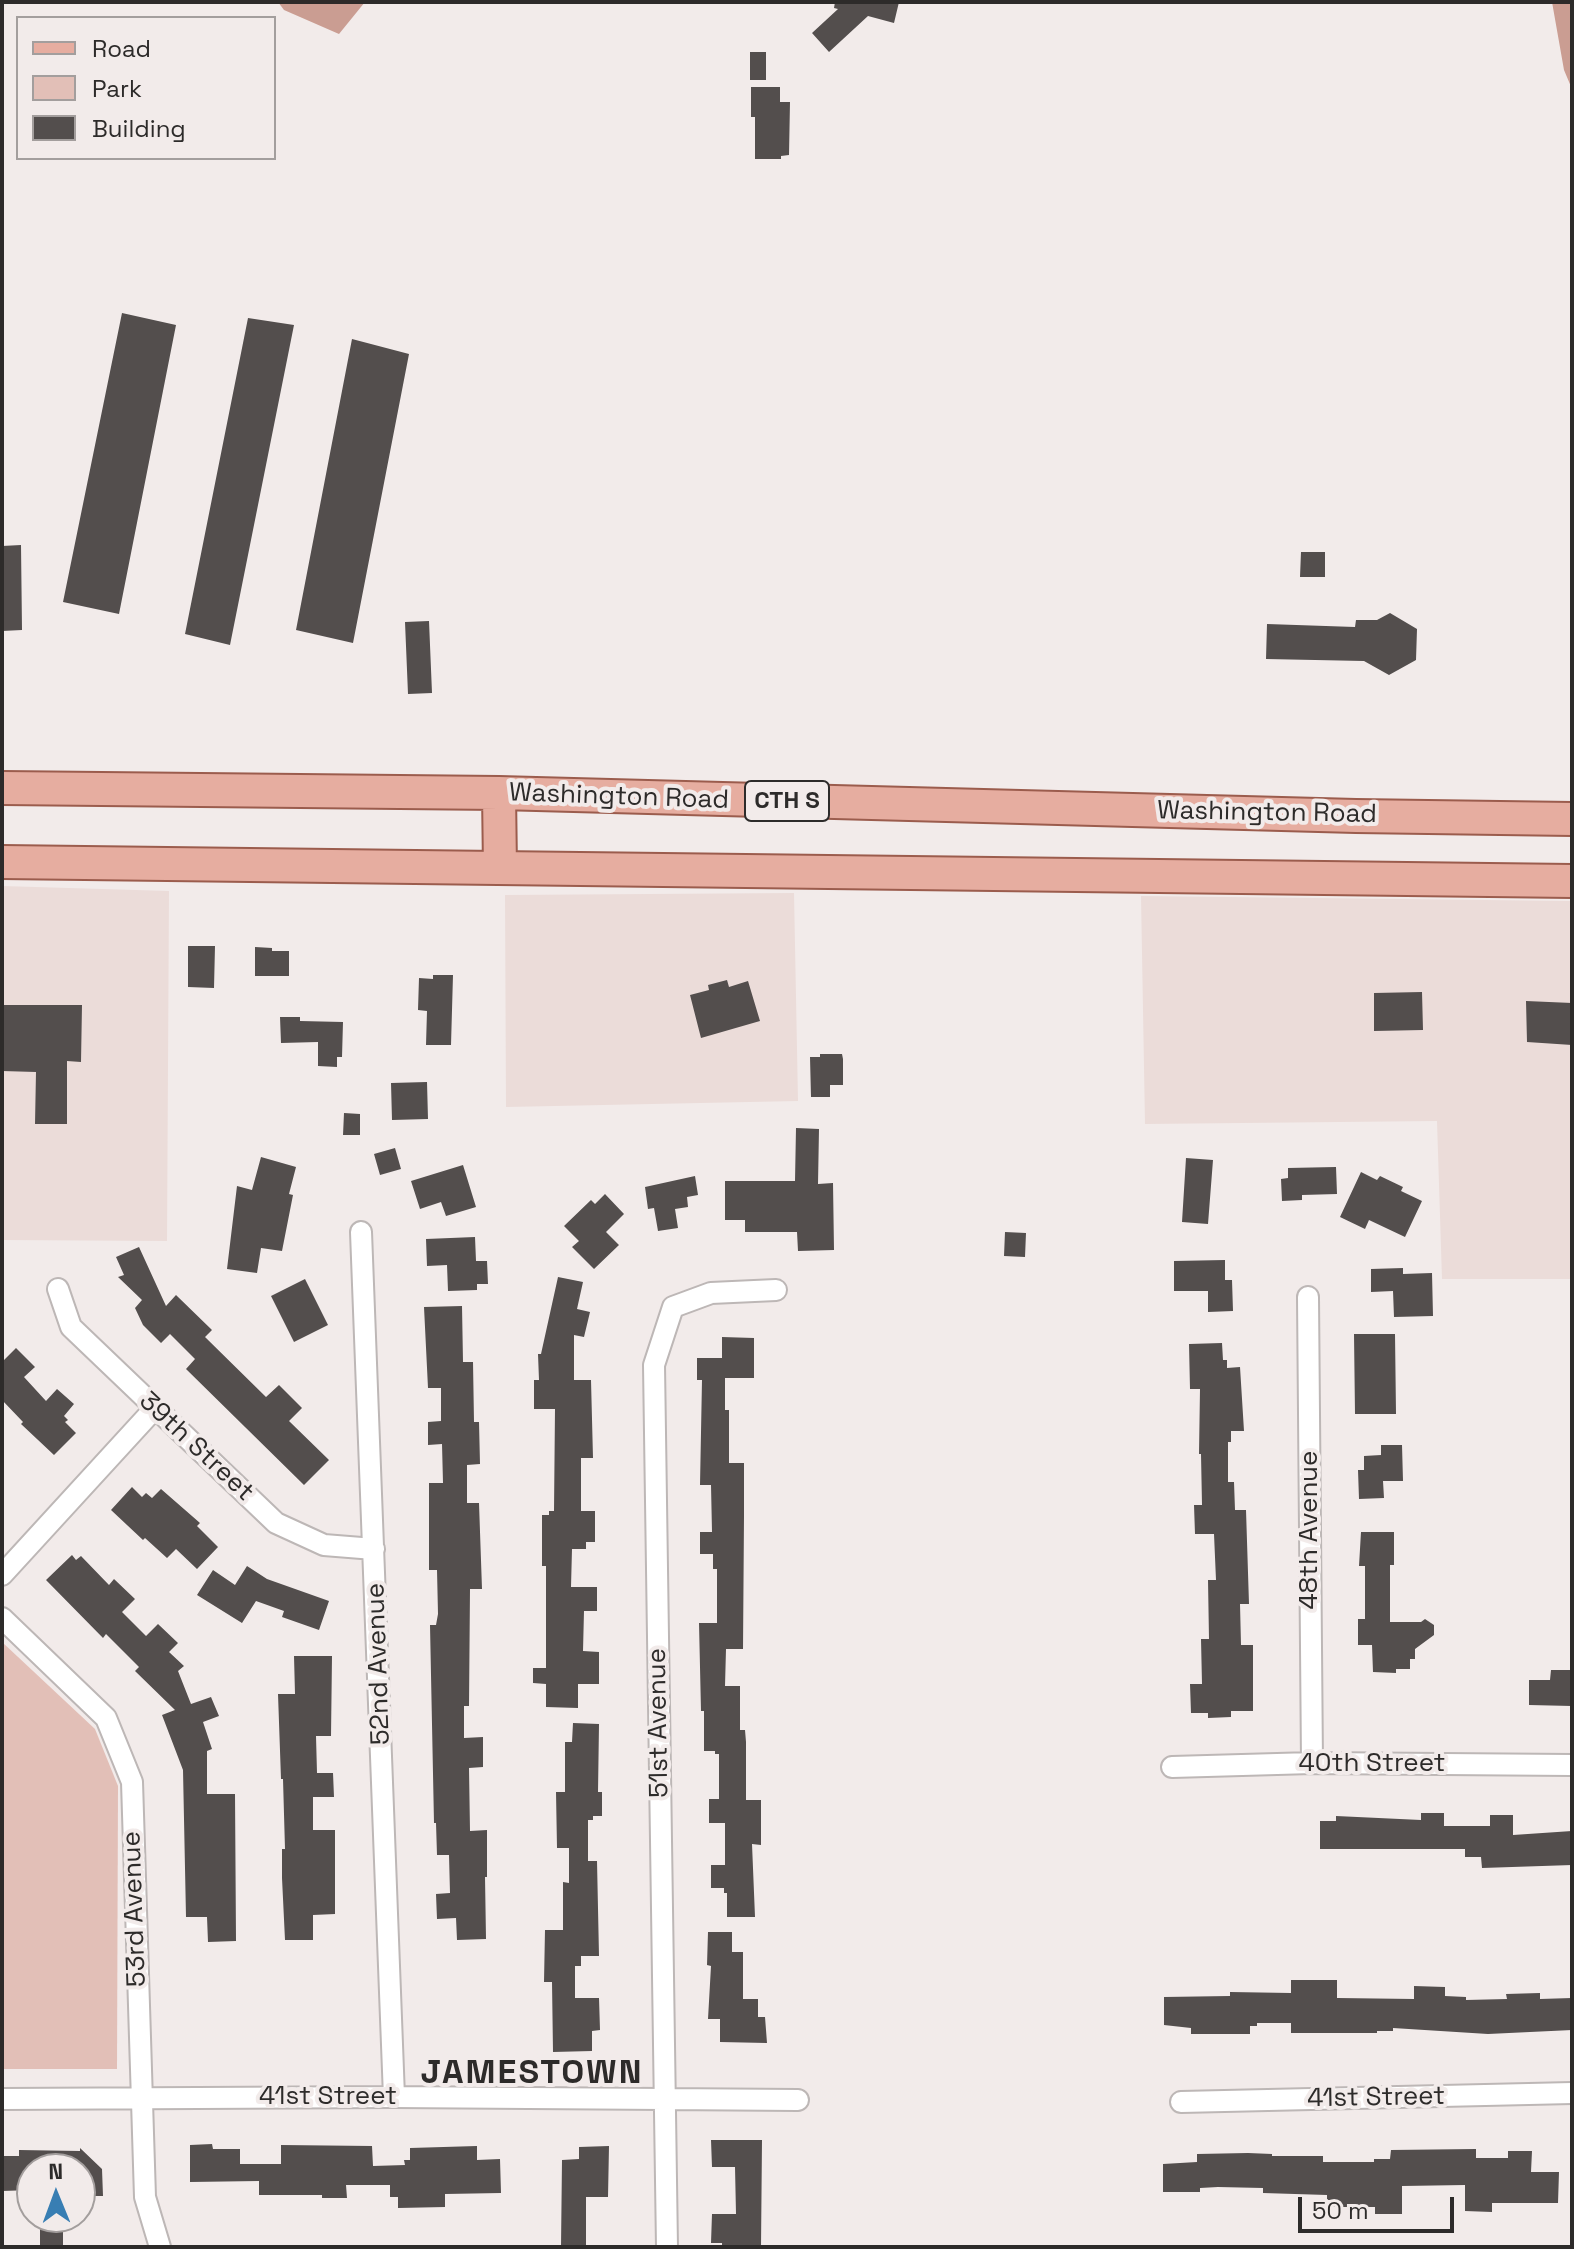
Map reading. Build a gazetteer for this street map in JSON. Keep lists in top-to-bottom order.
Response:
{
  "streets": {
    "main road": ["Washington Road", "CTH S"],
    "street": [
      "39th Street",
      "48th Avenue",
      "52nd Avenue",
      "51st Avenue",
      "40th Street",
      "53rd Avenue",
      "41st Street"
    ]
  },
  "crossings": [
    ["39th Street", "52nd Avenue"],
    ["48th Avenue", "40th Street"],
    ["52nd Avenue", "41st Street"],
    ["51st Avenue", "41st Street"],
    ["53rd Avenue", "41st Street"]
  ],
  "districts": ["JAMESTOWN"],
  "legend": ["Road", "Park", "Building"],
  "scale_bar": "50 m",
  "north": "top"
}
